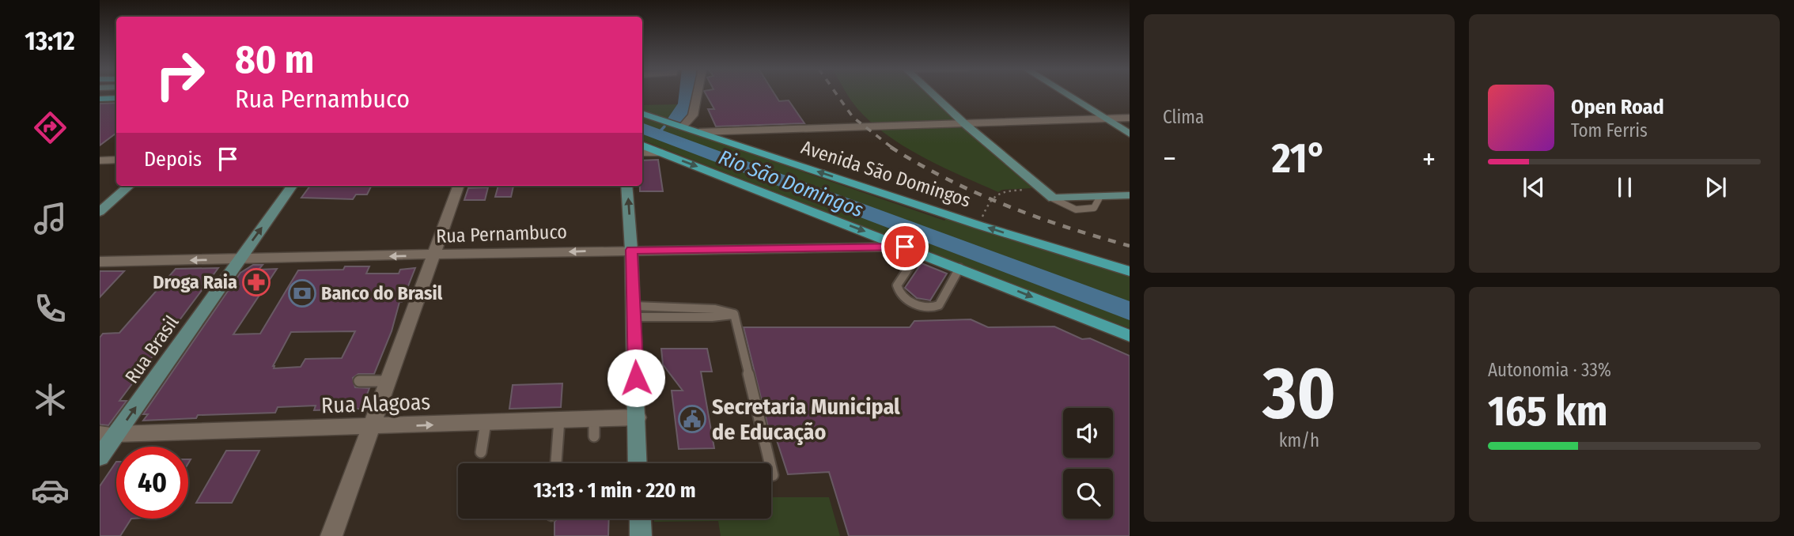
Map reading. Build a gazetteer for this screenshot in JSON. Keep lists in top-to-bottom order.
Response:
{
  "streets": {
    "main road": ["Avenida São Domingos"],
    "street": ["Rua Pernambuco", "Rua Brasil", "Rua Alagoas"]
  },
  "crossings": [
    ["Rua Pernambuco", "Rua Brasil"],
    ["Rua Brasil", "Rua Alagoas"]
  ],
  "one_way": ["Rua Pernambuco", "Rua Brasil"],
  "water": ["Rio São Domingos"],
  "places": {
    "pharmacy": ["Droga Raia"],
    "bank": ["Banco do Brasil"],
    "public building": ["Secretaria Municipal de Educação"]
  },
  "page": {
    "tabs": "13:12",
    "tile": [
      "Clima",
      ["30", "km/h"],
      ["Autonomia · 33%", "165 km"]
    ],
    "turn": ["80 m", "Rua Pernambuco"],
    "song": ["Open Road", "Tom Ferris"],
    "then": "Depois",
    "heat": ["−", "21°", "+"],
    "limit": "40",
    "trip": "13:13 · 1 min · 220 m"
  }
}
